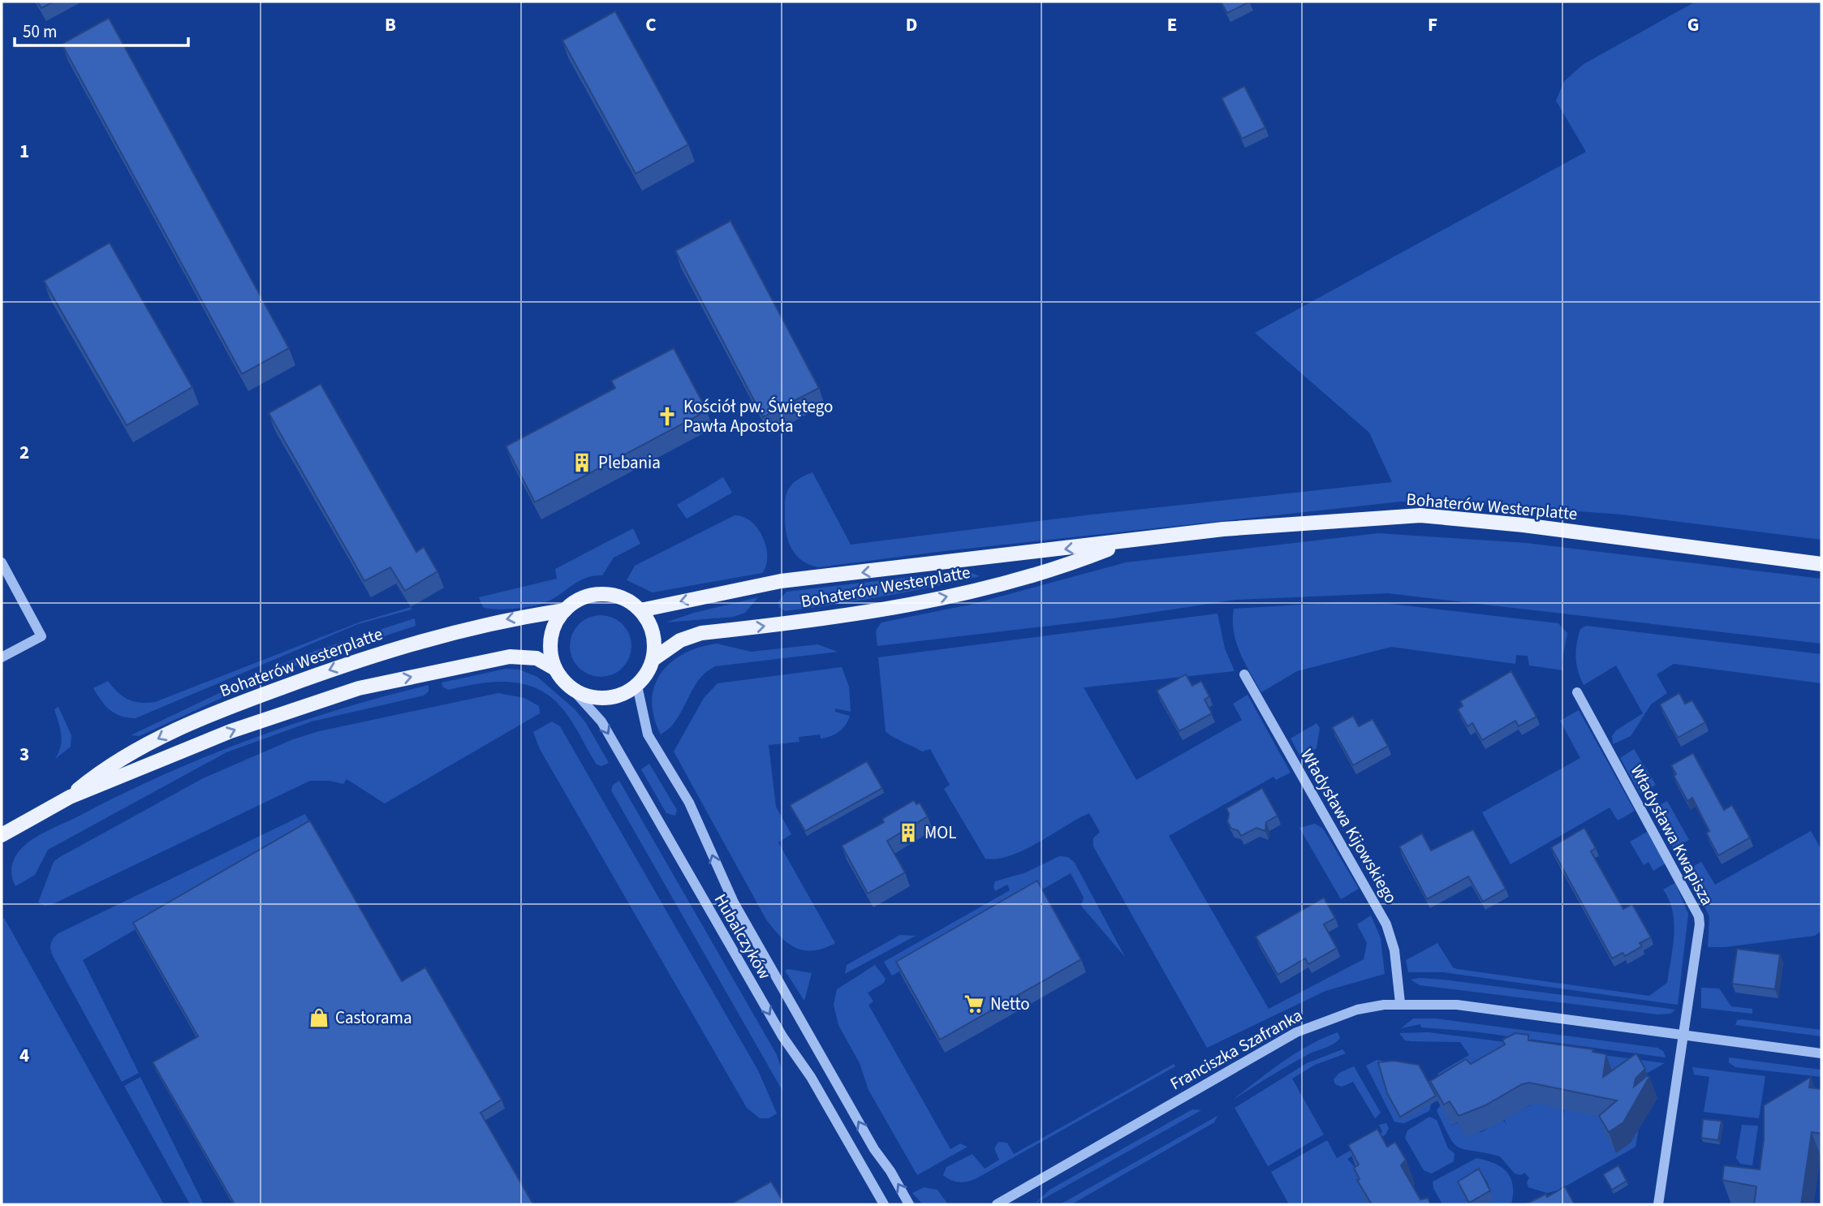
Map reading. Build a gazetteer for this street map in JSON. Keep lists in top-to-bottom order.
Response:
{
  "streets": {
    "main road": ["Bohaterów Westerplatte"],
    "street": [
      "Władysława Kijowskiego",
      "Władysława Kwapisza",
      "Hubalczyków",
      "Franciszka Szafranka"
    ]
  },
  "crossings": [
    ["Bohaterów Westerplatte", "Hubalczyków"],
    ["Władysława Kijowskiego", "Franciszka Szafranka"],
    ["Władysława Kwapisza", "Franciszka Szafranka"]
  ],
  "places": {
    "church": ["Kościół pw. Świętego Pawła Apostoła"],
    "building": ["Plebania", "MOL"],
    "supermarket": ["Netto"],
    "shop": ["Castorama"]
  },
  "scale_bar": "50 m",
  "grid": {
    "columns": [
      "B",
      "C",
      "D",
      "E",
      "F",
      "G"
    ],
    "rows": [
      "1",
      "2",
      "3",
      "4"
    ]
  }
}
